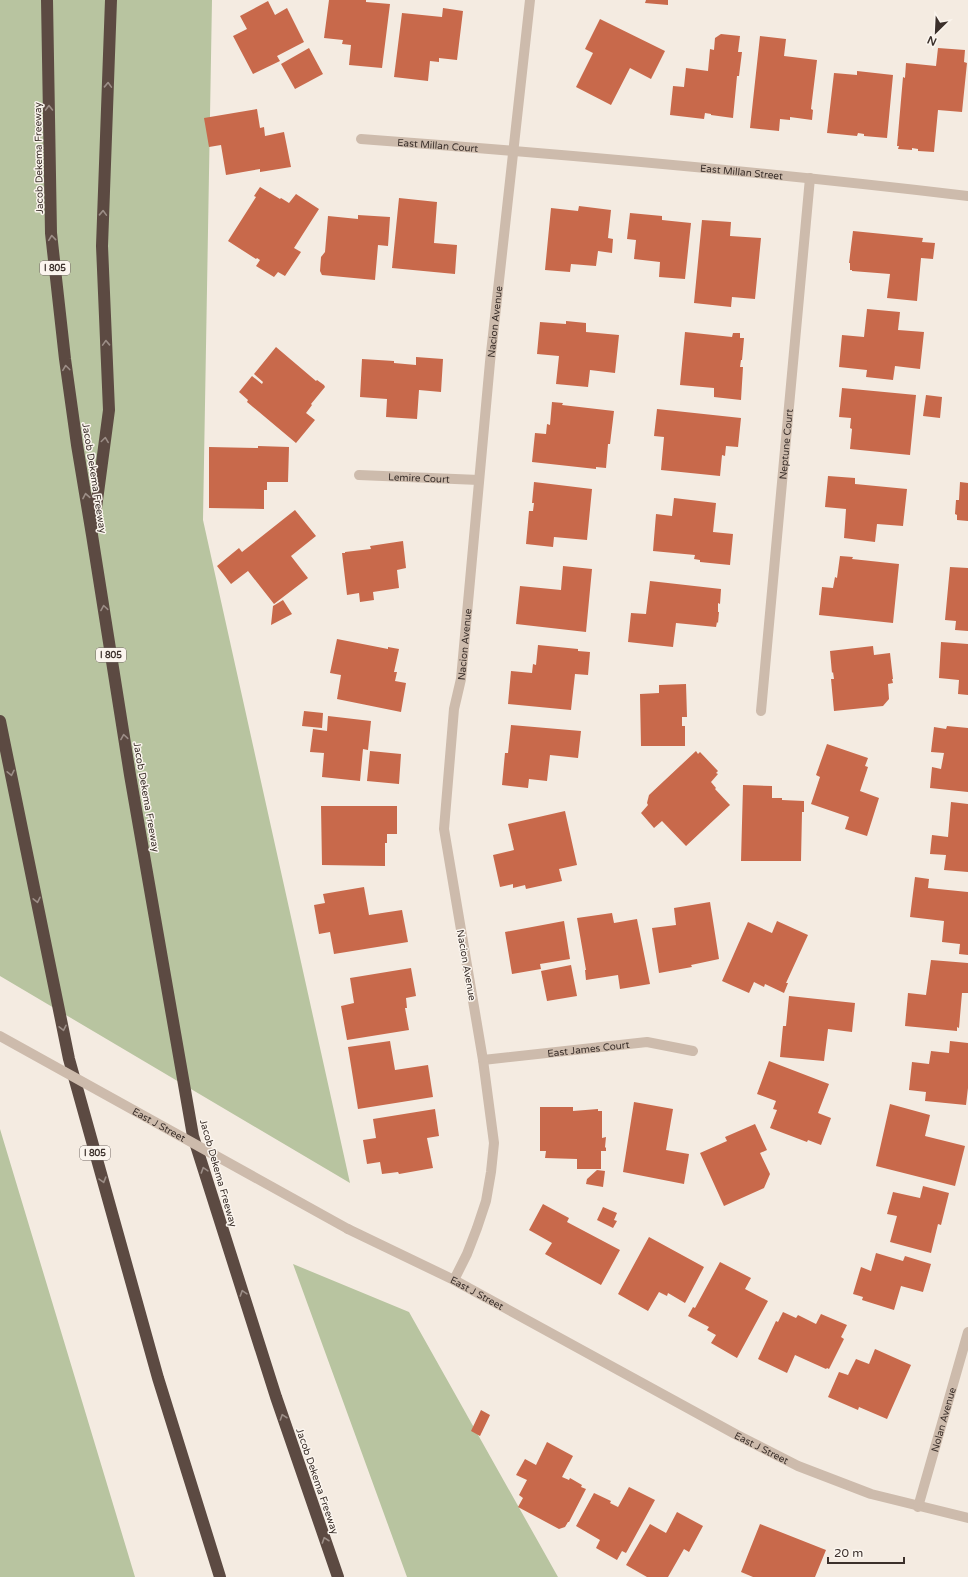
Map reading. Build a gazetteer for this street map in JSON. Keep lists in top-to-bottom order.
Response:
{
  "streets": {
    "highway": ["Jacob Dekema Freeway", "I 805"],
    "street": [
      "East Millan Court",
      "East Millan Street",
      "Nacion Avenue",
      "Neptune Court",
      "Lemire Court",
      "East James Court",
      "East J Street",
      "Nolan Avenue"
    ]
  },
  "crossings": [
    ["East Millan Court", "East Millan Street"],
    ["East Millan Court", "Nacion Avenue"],
    ["East Millan Street", "Nacion Avenue"],
    ["East Millan Street", "Neptune Court"],
    ["Nacion Avenue", "Lemire Court"],
    ["Nacion Avenue", "East James Court"],
    ["Nacion Avenue", "East J Street"],
    ["East J Street", "Nolan Avenue"]
  ],
  "scale_bar": "20 m",
  "north": "bottom left"
}
